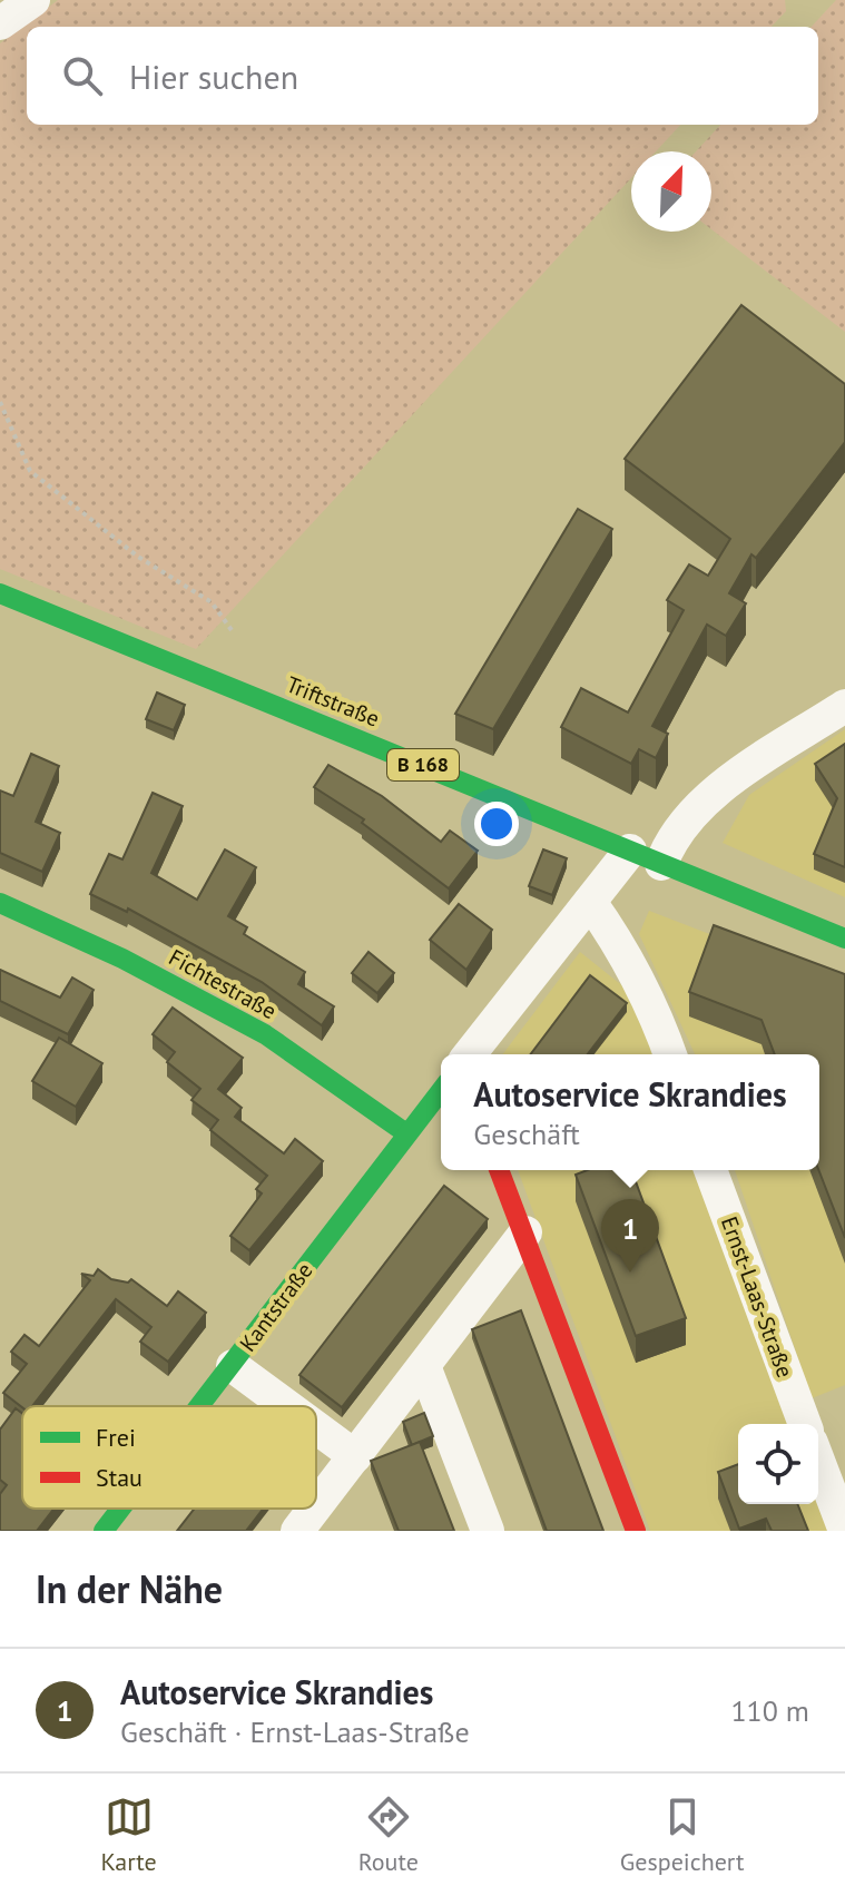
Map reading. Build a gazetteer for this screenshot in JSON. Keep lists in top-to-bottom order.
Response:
{
  "streets": {
    "street": [
      "Triftstraße",
      "B 168",
      "Fichtestraße",
      "Ernst-Laas-Straße",
      "Kantstraße"
    ]
  },
  "crossings": [
    ["Fichtestraße", "Kantstraße"]
  ],
  "legend": ["Frei", "Stau"],
  "north": "top right",
  "page": {
    "search": "Hier suchen",
    "popup": ["Autoservice Skrandies", "Geschäft"],
    "pins": "1",
    "heading": "In der Nähe",
    "list": [
      {
        "mark": "1",
        "name": "Autoservice Skrandies",
        "note": "Geschäft · Ernst-Laas-Straße",
        "value": "110 m"
      }
    ],
    "nav": ["Karte", "Route", "Gespeichert"]
  }
}
